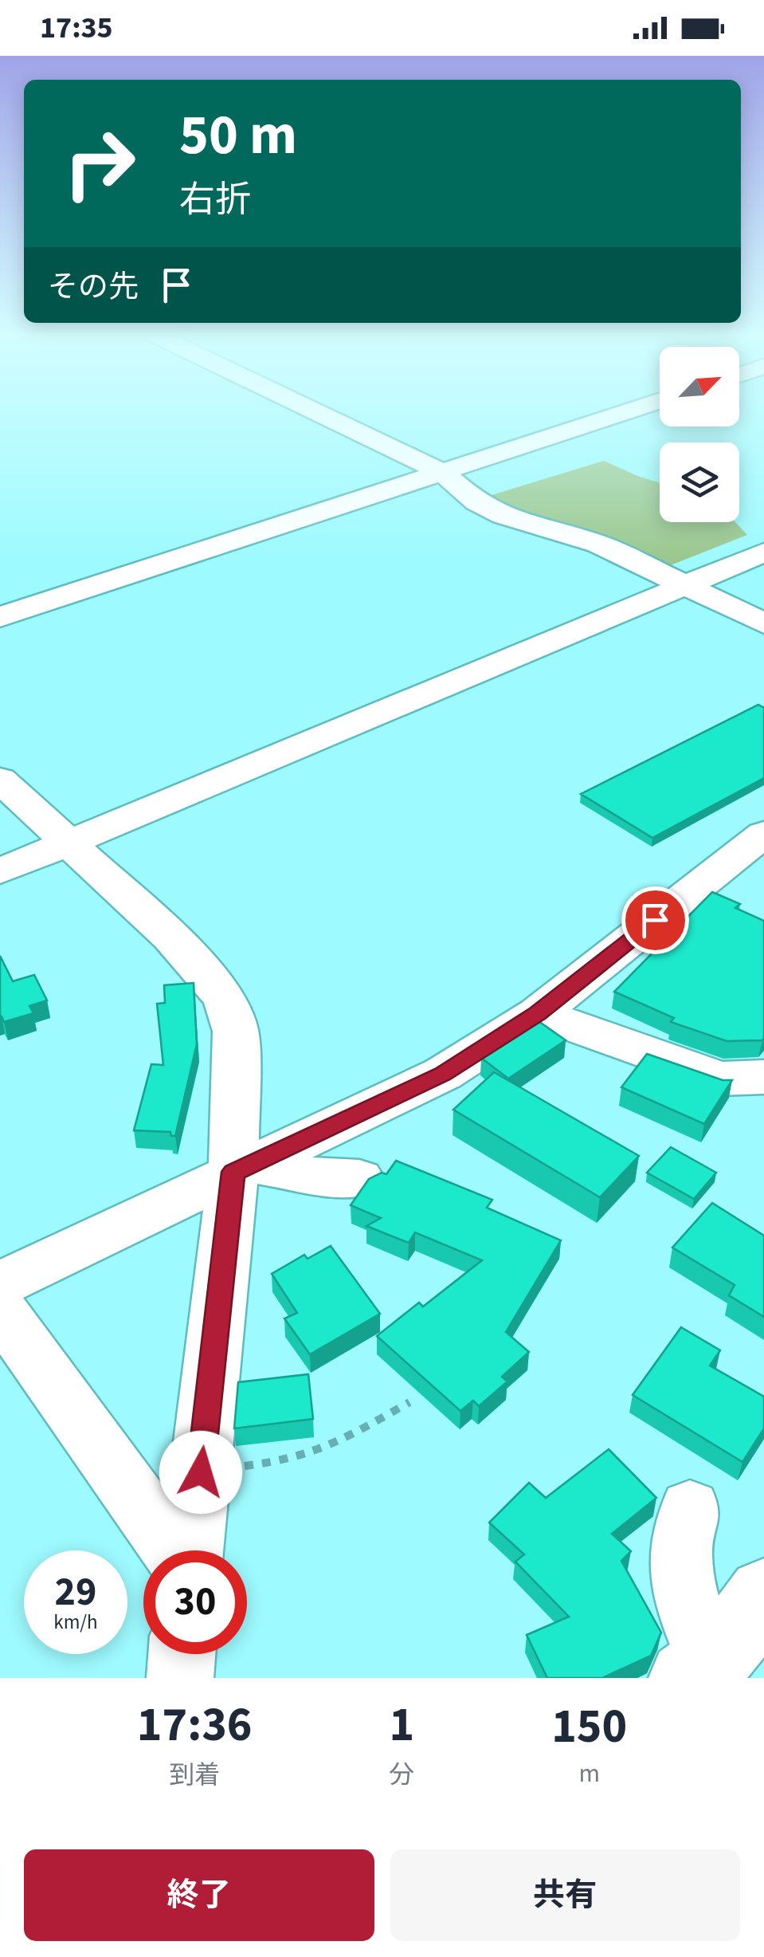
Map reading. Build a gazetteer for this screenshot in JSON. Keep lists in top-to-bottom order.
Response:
{
  "north": "top right",
  "page": {
    "status": "17:35",
    "turn": ["50 m", "右折"],
    "then": "その先",
    "speed": "29 km/h",
    "limit": "30",
    "eta": [
      "17:36",
      "到着",
      "1",
      "分",
      "150",
      "m"
    ],
    "buttons": ["終了", "共有"]
  }
}
